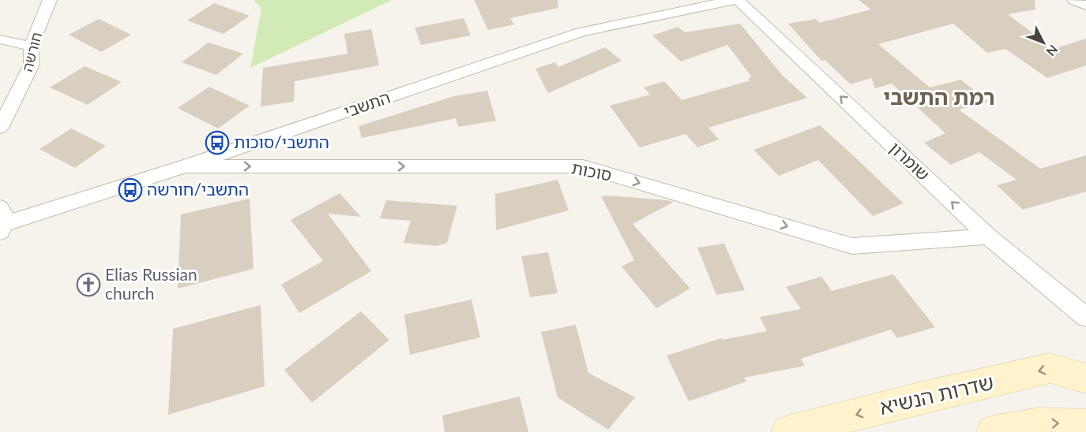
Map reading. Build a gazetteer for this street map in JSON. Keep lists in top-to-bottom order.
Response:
{
  "streets": {
    "street": [
      "חורשה",
      "התשבי",
      "שומרון",
      "סוכות",
      "שדרות הנשיא"
    ]
  },
  "crossings": [
    ["התשבי", "שומרון"],
    ["התשבי", "סוכות"],
    ["שומרון", "סוכות"]
  ],
  "one_way": ["שומרון", "סוכות", "שדרות הנשיא"],
  "districts": ["רמת התשבי"],
  "places": {
    "bus stop": ["התשבי/סוכות", "התשבי/חורשה"],
    "church": ["Elias Russian church"]
  },
  "north": "bottom right"
}
